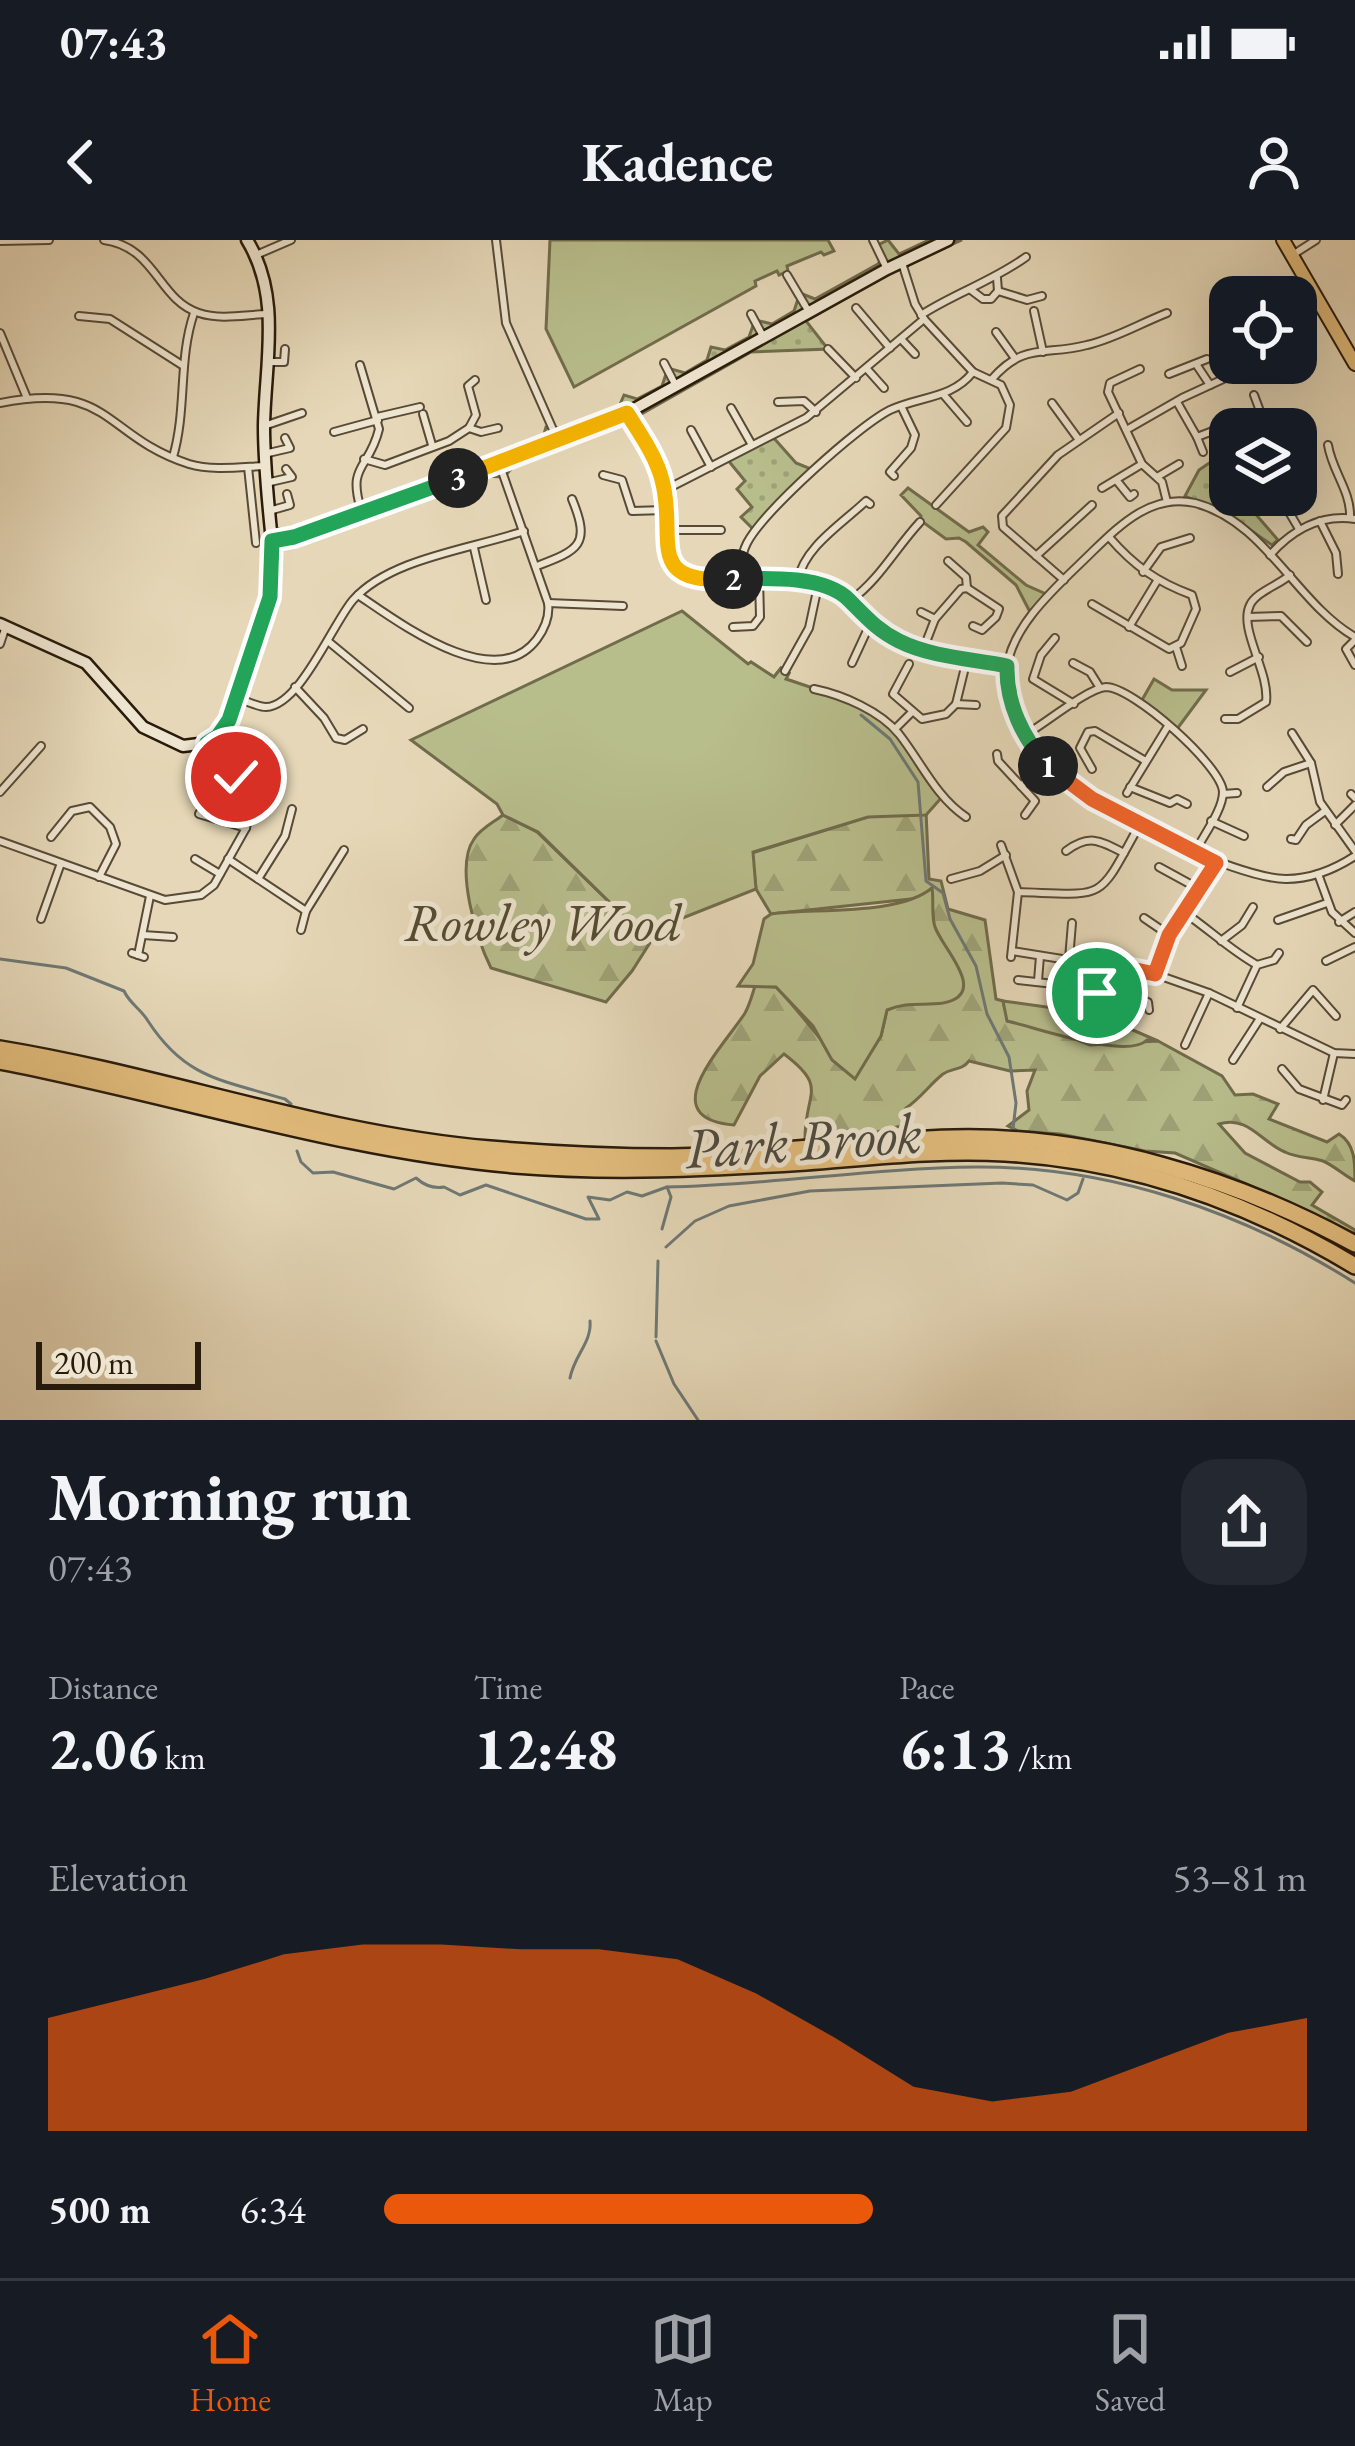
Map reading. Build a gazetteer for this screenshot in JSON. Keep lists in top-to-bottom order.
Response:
{
  "water": ["Park Brook"],
  "parks": ["Rowley Wood"],
  "scale_bar": "200 m",
  "page": {
    "status": "07:43",
    "header": "Kadence",
    "pins": ["3", "2", "1"],
    "scale": "200 m",
    "heading": ["Morning run", "07:43"],
    "stats": [
      ["Distance", "2.06 km"],
      ["Time", "12:48"],
      ["Pace", "6:13 /km"]
    ],
    "chart": ["Elevation", "53–81 m"],
    "list": [
      {
        "name": "500 m",
        "note": "6:34"
      }
    ],
    "tabs": ["Home", "Map", "Saved"]
  }
}
